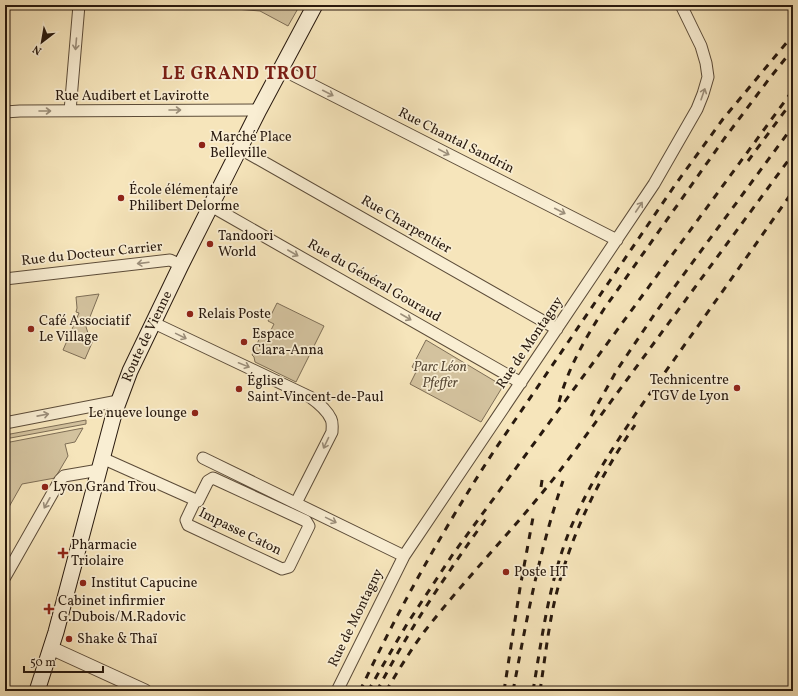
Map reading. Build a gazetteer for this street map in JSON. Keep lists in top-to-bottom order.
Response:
{
  "streets": {
    "main road": ["Route de Vienne"],
    "street": [
      "Rue Audibert et Lavirotte",
      "Rue Chantal Sandrin",
      "Rue Charpentier",
      "Rue du Docteur Carrier",
      "Rue du Général Gouraud",
      "Rue de Montagny",
      "Impasse Caton"
    ]
  },
  "crossings": [
    ["Rue Audibert et Lavirotte", "Route de Vienne"],
    ["Rue Chantal Sandrin", "Route de Vienne"],
    ["Rue Chantal Sandrin", "Rue de Montagny"],
    ["Rue Charpentier", "Route de Vienne"],
    ["Rue Charpentier", "Rue de Montagny"],
    ["Rue du Docteur Carrier", "Route de Vienne"],
    ["Rue du Général Gouraud", "Route de Vienne"],
    ["Rue du Général Gouraud", "Rue de Montagny"],
    ["Route de Vienne", "Impasse Caton"]
  ],
  "one_way": [
    "Rue Audibert et Lavirotte",
    "Rue Chantal Sandrin",
    "Rue du Docteur Carrier",
    "Rue du Général Gouraud"
  ],
  "districts": ["LE GRAND TROU"],
  "parks": ["Parc Léon Pfeffer"],
  "places": {
    "other": [
      "Marché Place Belleville",
      "École élémentaire Philibert Delorme",
      "Tandoori World",
      "Relais Poste",
      "Café Associatif Le Village",
      "Espace Clara-Anna",
      "Technicentre TGV de Lyon",
      "Église Saint-Vincent-de-Paul",
      "Le nueve lounge",
      "Lyon Grand Trou",
      "Poste HT",
      "Institut Capucine",
      "Shake & Thaï"
    ],
    "health": ["Pharmacie Triolaire", "Cabinet infirmier G.Dubois/M.Radovic"]
  },
  "scale_bar": "50 m",
  "north": "bottom left"
}
